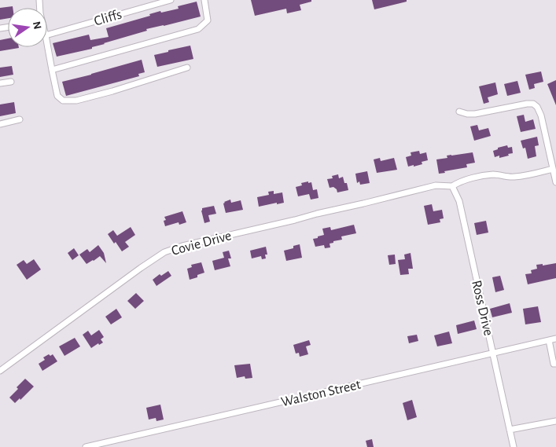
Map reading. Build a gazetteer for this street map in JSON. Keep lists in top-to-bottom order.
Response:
{
  "streets": {
    "street": [
      "Cliffs",
      "Covie Drive",
      "Ross Drive",
      "Walston Street"
    ]
  },
  "crossings": [
    ["Covie Drive", "Ross Drive"],
    ["Ross Drive", "Walston Street"]
  ],
  "north": "right"
}
